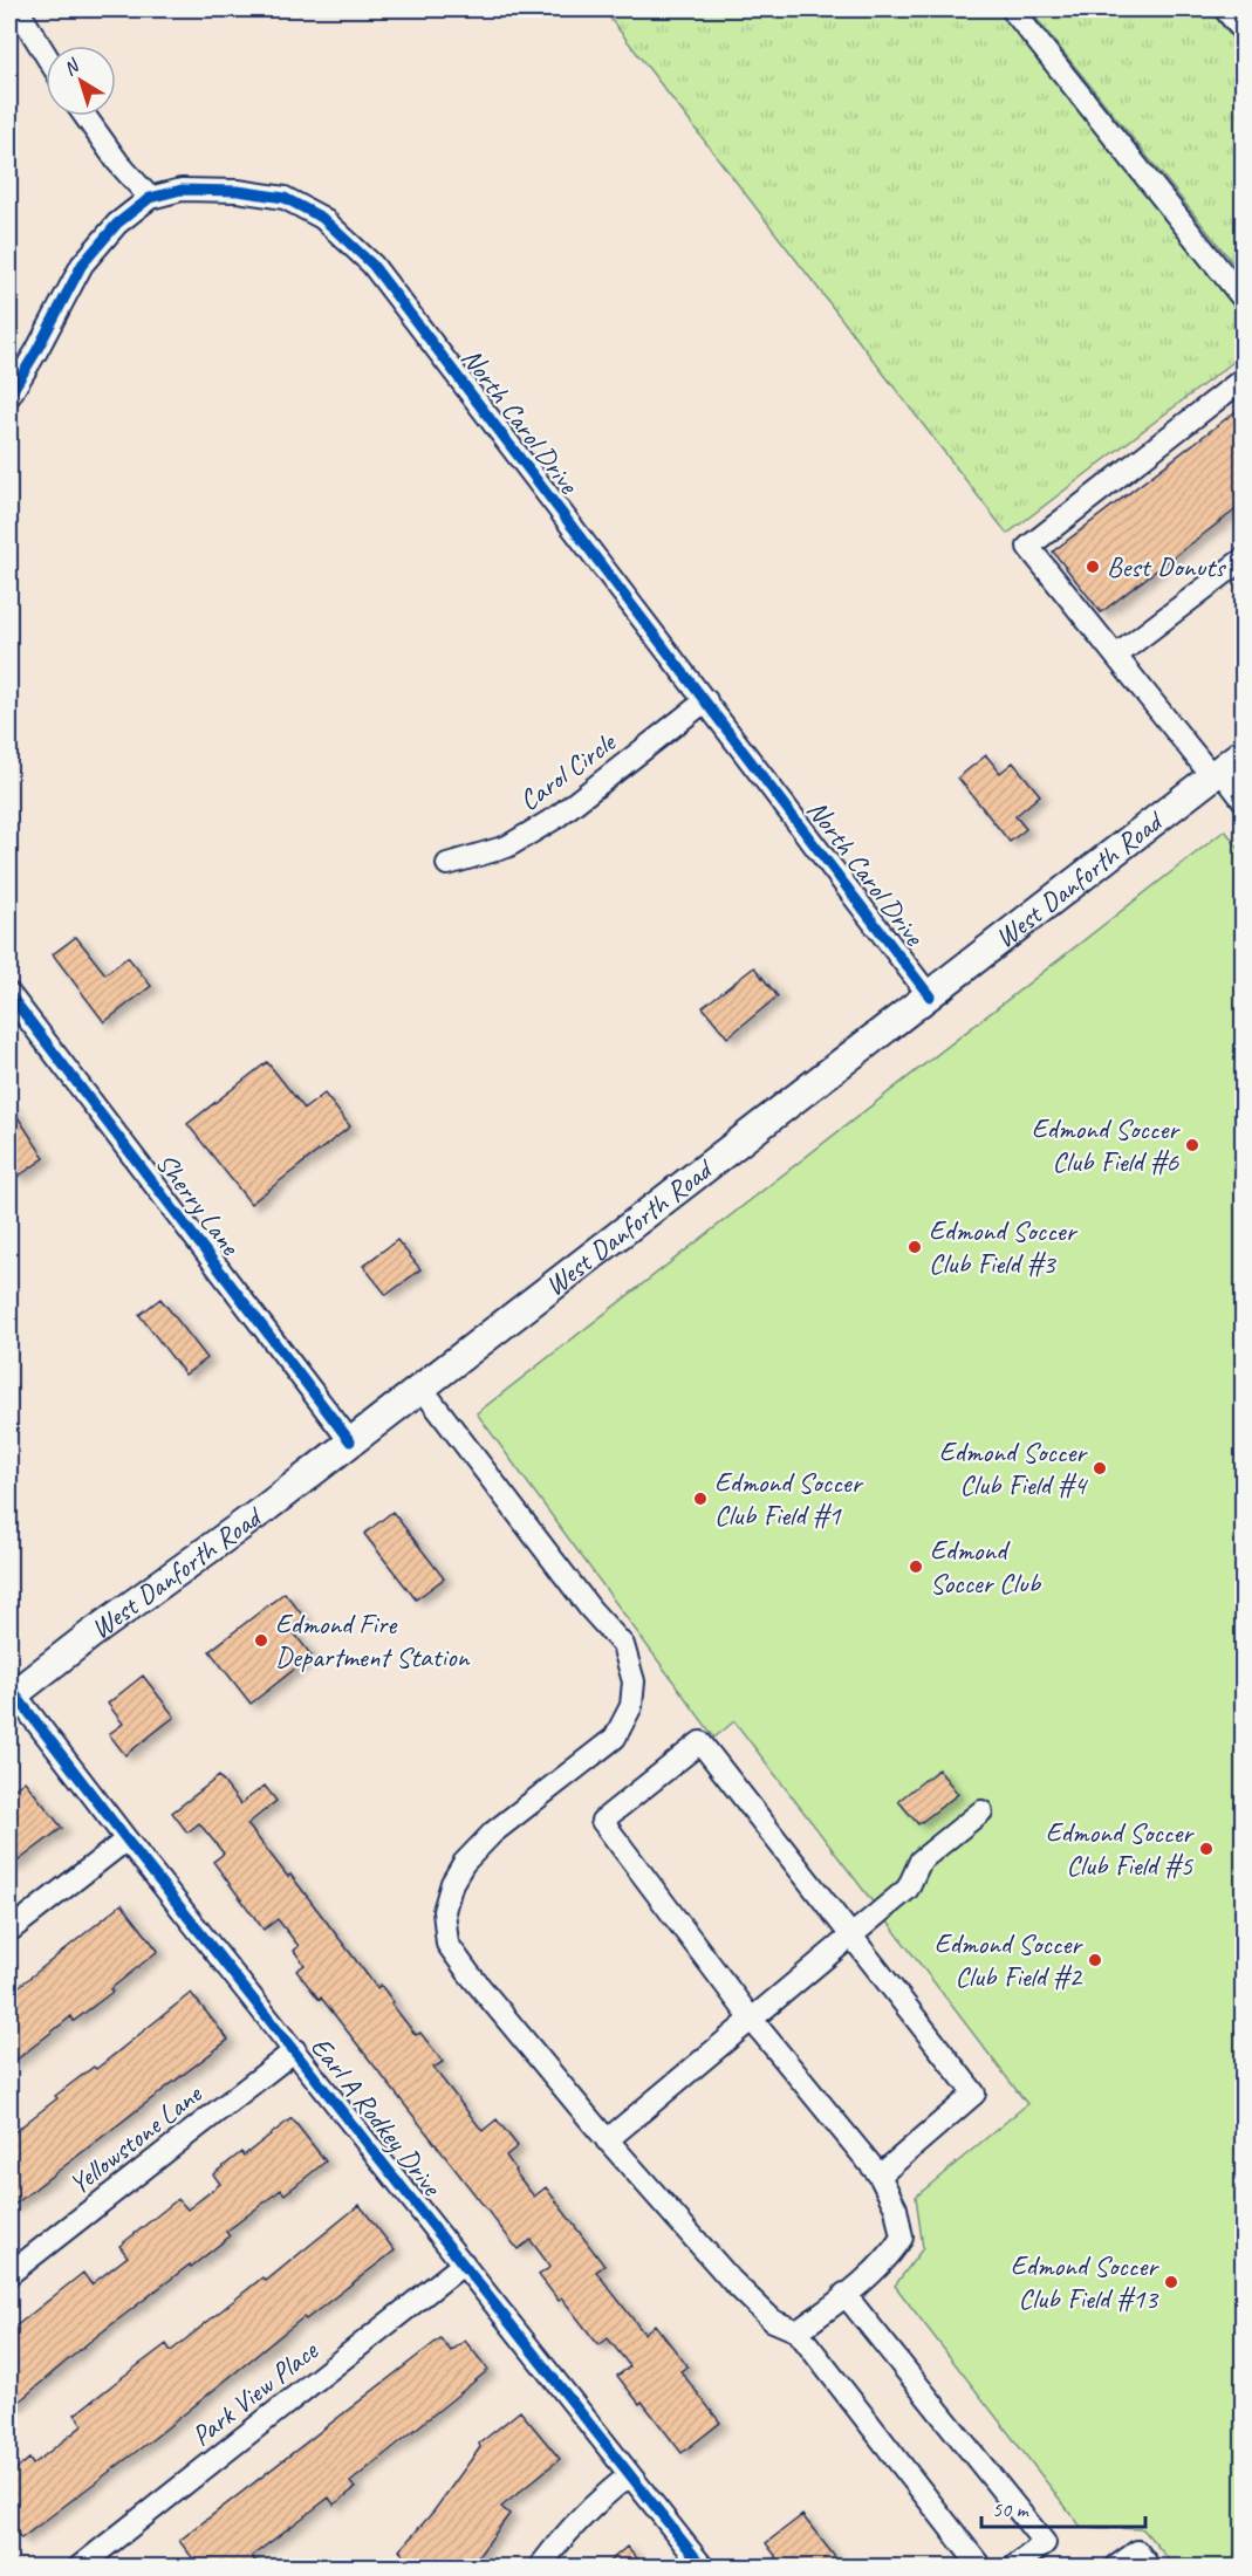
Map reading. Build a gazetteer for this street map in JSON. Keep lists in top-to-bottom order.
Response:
{
  "streets": {
    "main road": ["West Danforth Road"],
    "street": [
      "North Carol Drive",
      "Carol Circle",
      "Sherry Lane",
      "Earl A Rodkey Drive",
      "Yellowstone Lane",
      "Park View Place"
    ]
  },
  "crossings": [
    ["North Carol Drive", "Carol Circle"],
    ["North Carol Drive", "West Danforth Road"],
    ["West Danforth Road", "Sherry Lane"],
    ["West Danforth Road", "Earl A Rodkey Drive"],
    ["Earl A Rodkey Drive", "Yellowstone Lane"],
    ["Earl A Rodkey Drive", "Park View Place"]
  ],
  "places": [
    "Best Donuts",
    "Edmond Soccer Club Field #6",
    "Edmond Soccer Club Field #3",
    "Edmond Soccer Club Field #4",
    "Edmond Soccer Club Field #1",
    "Edmond Soccer Club",
    "Edmond Fire Department Station",
    "Edmond Soccer Club Field #5",
    "Edmond Soccer Club Field #2",
    "Edmond Soccer Club Field #13"
  ],
  "scale_bar": "50 m",
  "north": "top left"
}
